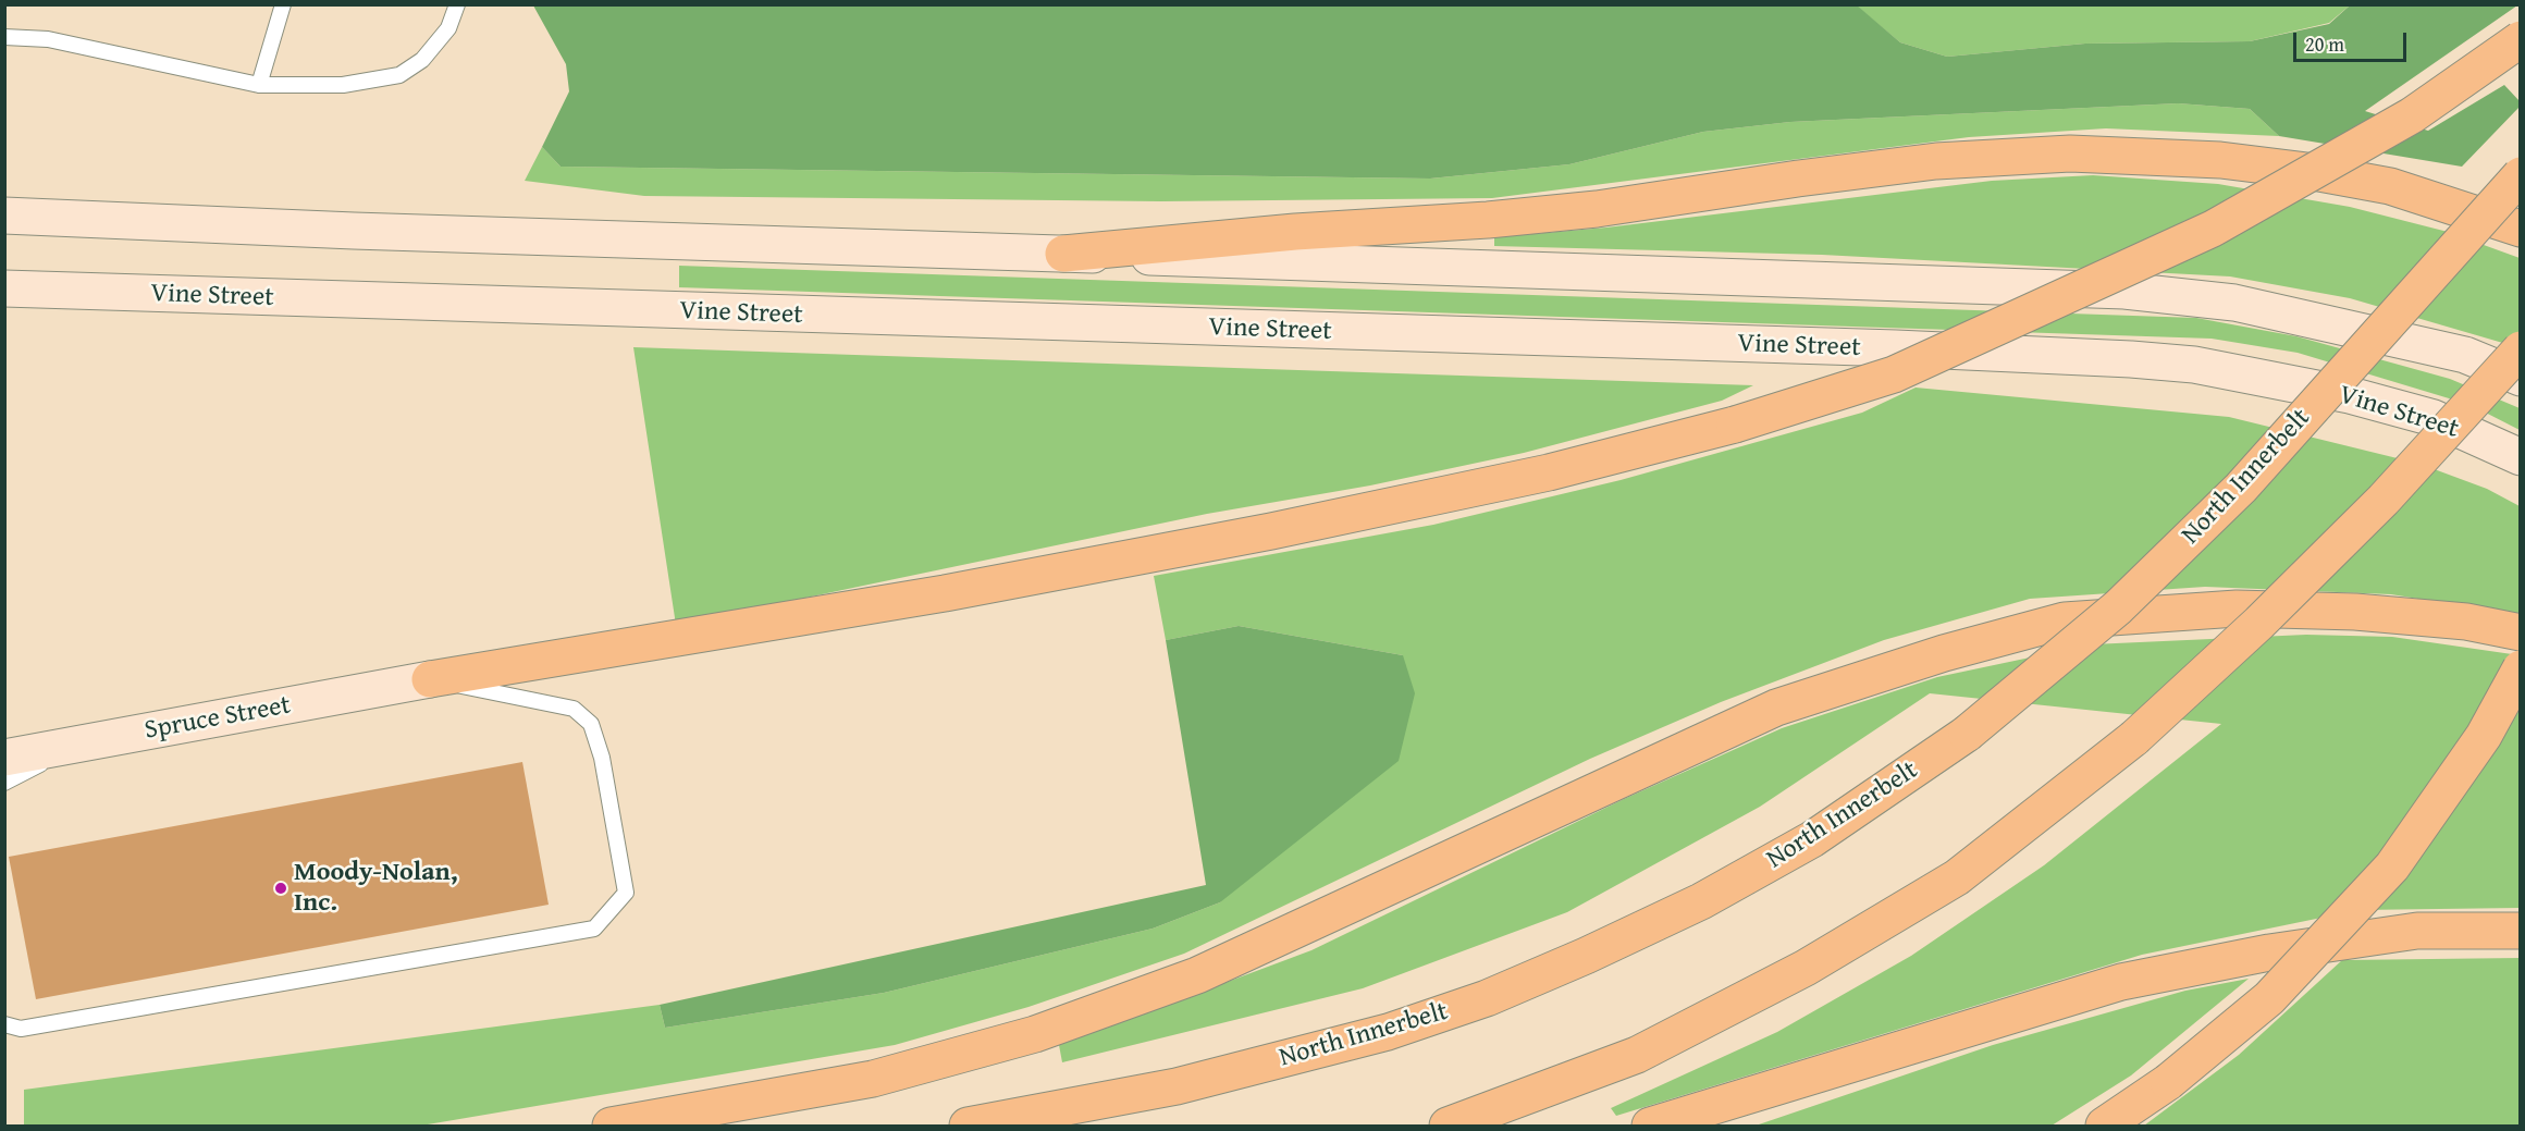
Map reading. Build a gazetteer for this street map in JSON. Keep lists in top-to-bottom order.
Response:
{
  "streets": {
    "highway": ["North Innerbelt"],
    "street": ["Vine Street", "Spruce Street"]
  },
  "places": ["Moody-Nolan, Inc."],
  "scale_bar": "20 m"
}
